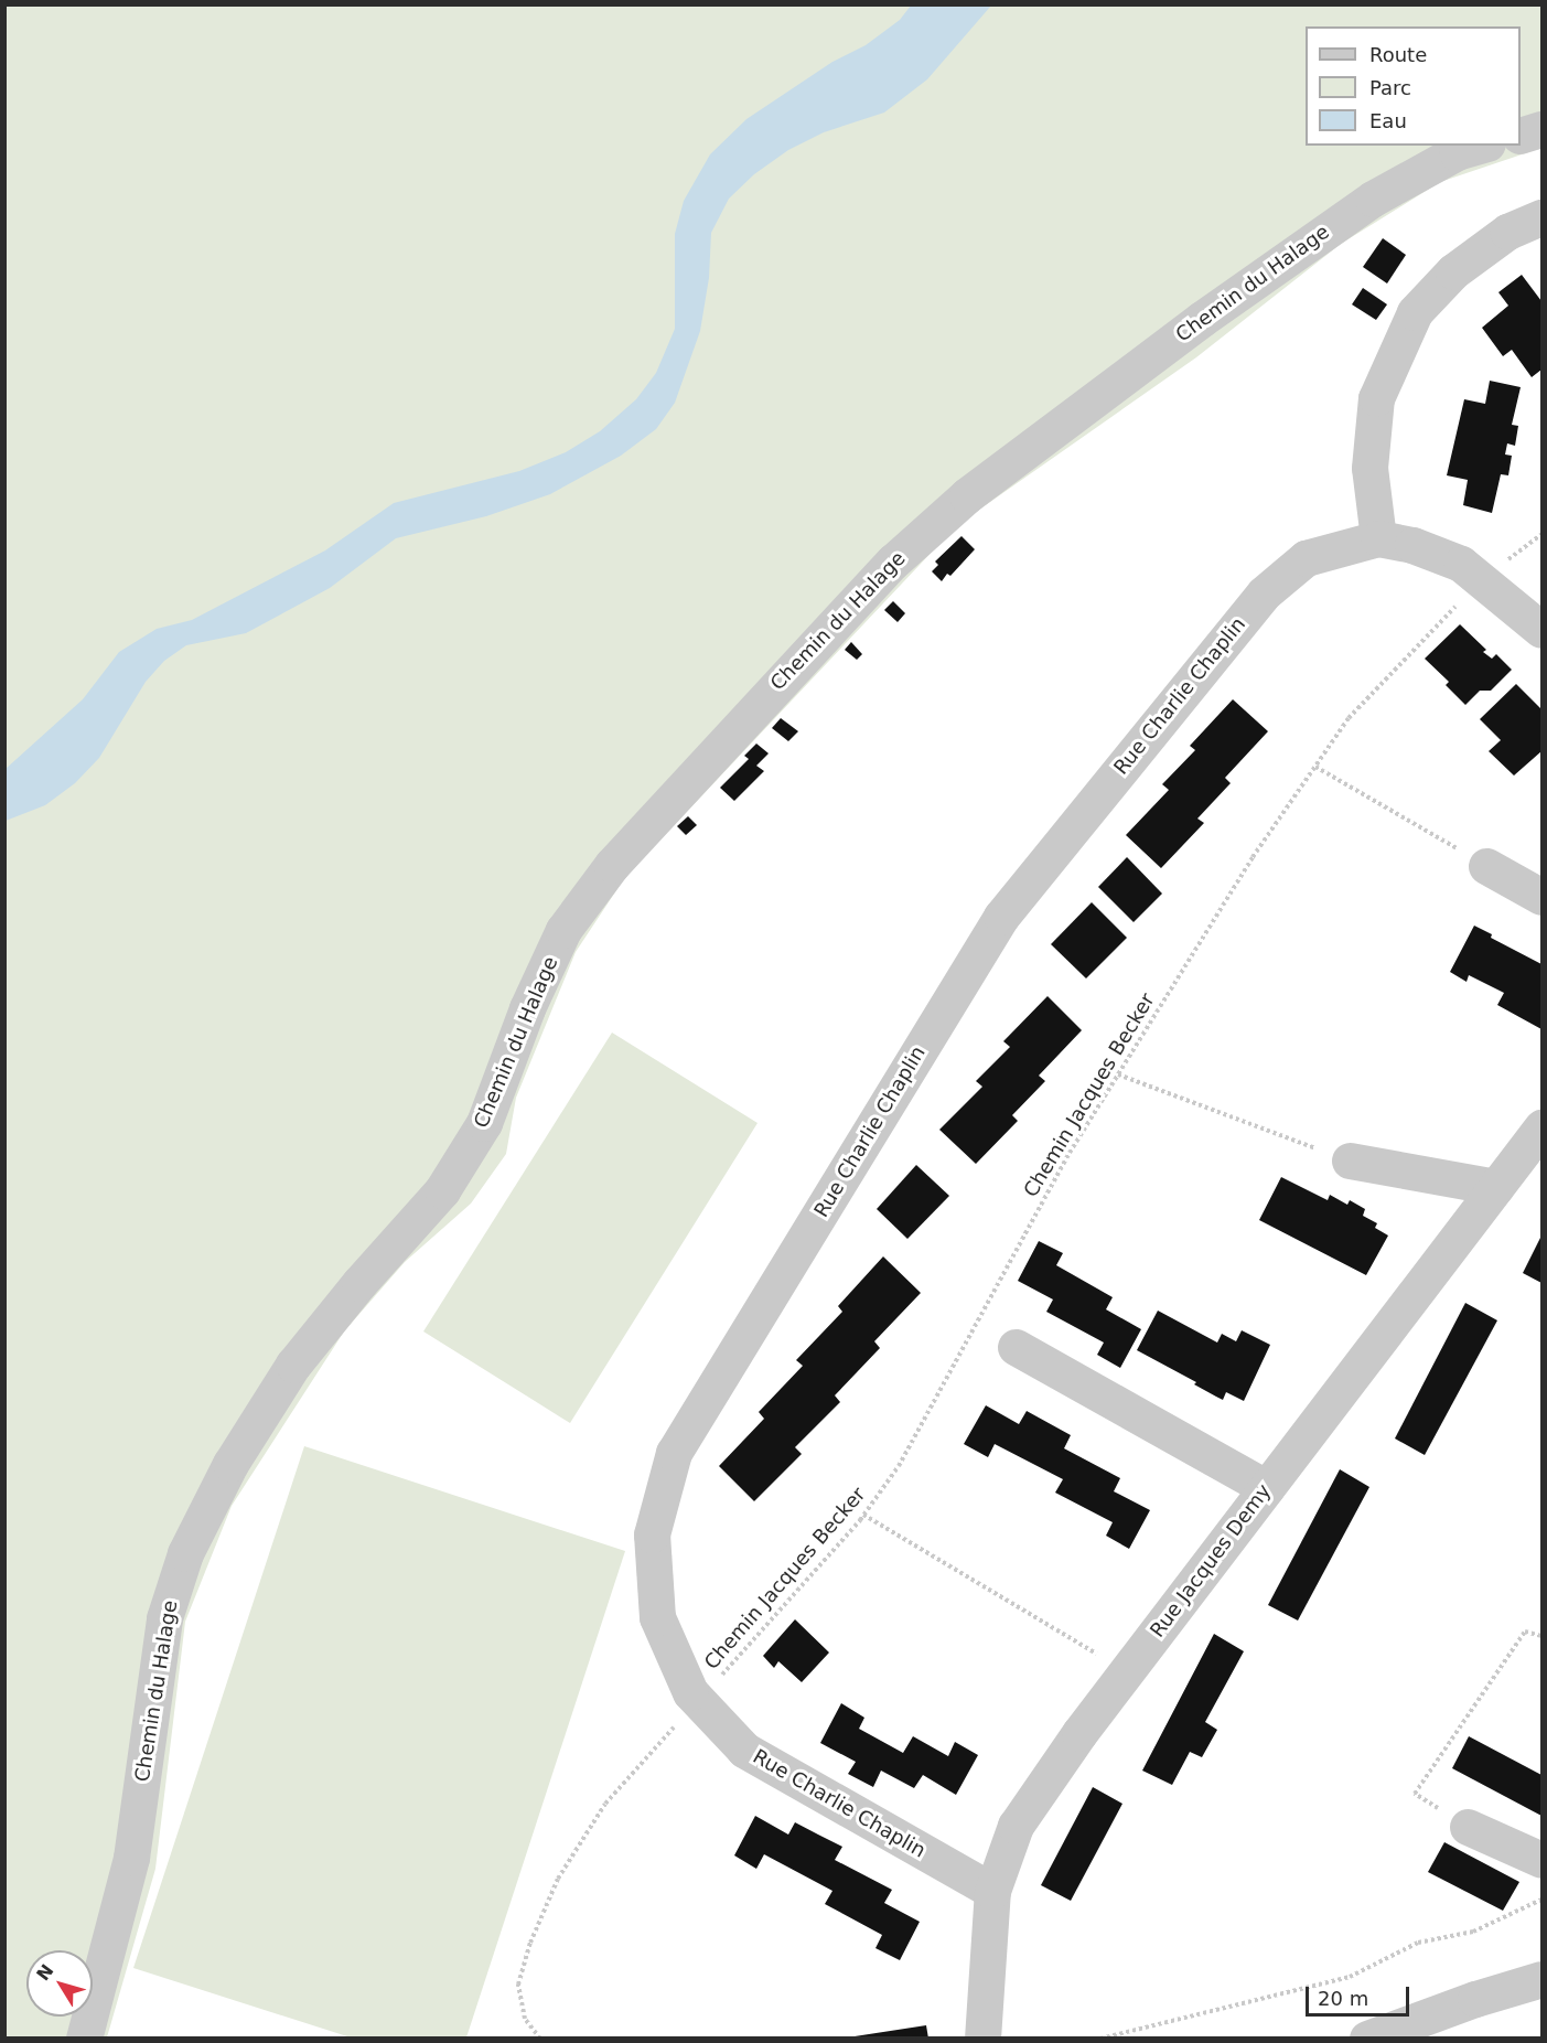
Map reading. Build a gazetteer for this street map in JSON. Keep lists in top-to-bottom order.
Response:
{
  "streets": {
    "street": ["Chemin du Halage", "Rue Charlie Chaplin", "Rue Jacques Demy"],
    "path": ["Chemin Jacques Becker"]
  },
  "crossings": [
    ["Rue Charlie Chaplin", "Chemin Jacques Becker"],
    ["Rue Charlie Chaplin", "Rue Jacques Demy"]
  ],
  "legend": ["Route", "Parc", "Eau"],
  "scale_bar": "20 m",
  "north": "top left"
}
